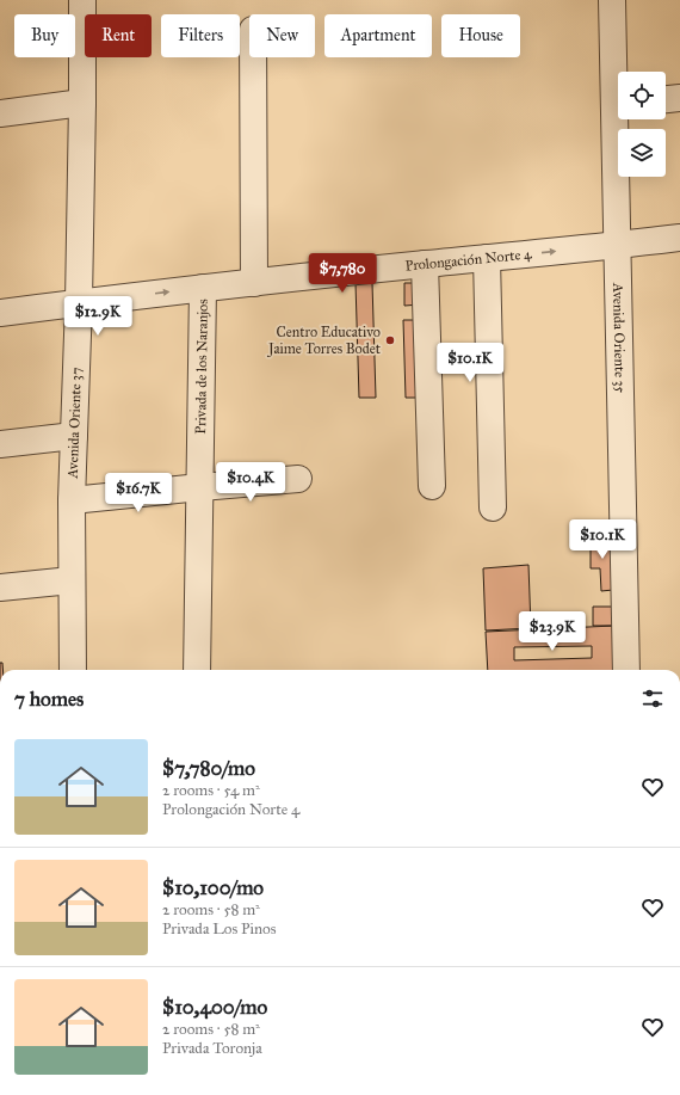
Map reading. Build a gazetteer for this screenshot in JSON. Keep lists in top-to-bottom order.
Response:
{
  "streets": {
    "street": [
      "Prolongación Norte 4",
      "Avenida Oriente 35",
      "Privada de los Naranjos",
      "Avenida Oriente 37"
    ]
  },
  "crossings": [
    ["Prolongación Norte 4", "Avenida Oriente 35"],
    ["Prolongación Norte 4", "Privada de los Naranjos"],
    ["Prolongación Norte 4", "Avenida Oriente 37"]
  ],
  "places": ["Centro Educativo Jaime Torres Bodet"],
  "page": {
    "chip": [
      "Buy",
      "Rent",
      "Filters",
      "New",
      "Apartment",
      "House"
    ],
    "price": [
      "$7,780",
      "$12.9K",
      "$10.1K",
      "$10.4K",
      "$16.7K",
      "$10.1K",
      "$23.9K"
    ],
    "heading": "7 homes",
    "list": [
      {
        "name": "$7,780/mo",
        "note": "2 rooms · 54 m² · Prolongación Norte 4"
      },
      {
        "name": "$10,100/mo",
        "note": "2 rooms · 58 m² · Privada Los Pinos"
      },
      {
        "name": "$10,400/mo",
        "note": "2 rooms · 58 m² · Privada Toronja"
      }
    ]
  }
}
